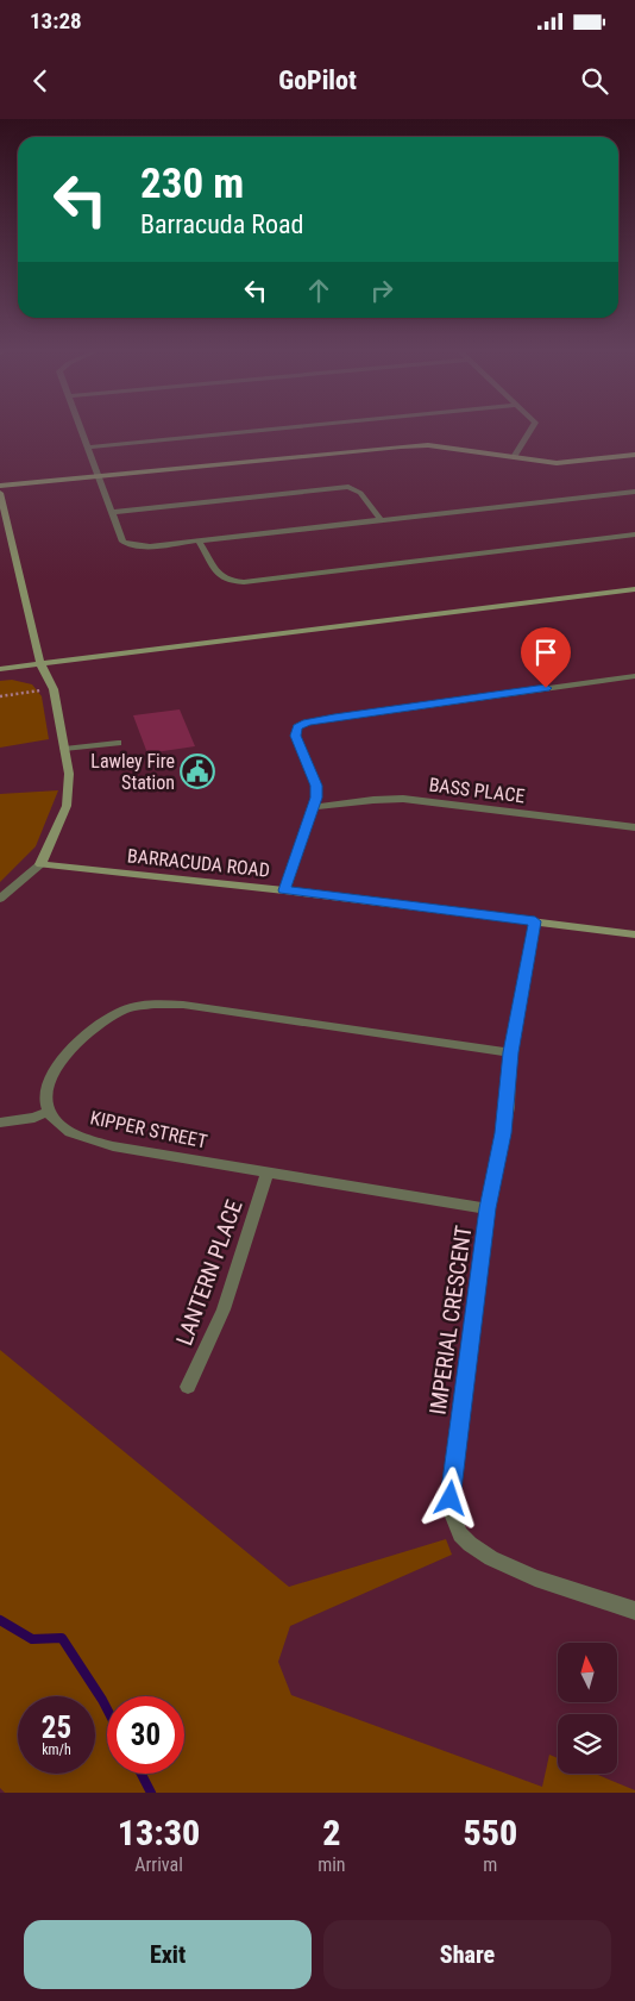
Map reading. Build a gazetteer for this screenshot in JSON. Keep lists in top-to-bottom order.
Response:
{
  "streets": {
    "street": [
      "BASS PLACE",
      "BARRACUDA ROAD",
      "KIPPER STREET",
      "LANTERN PLACE",
      "IMPERIAL CRESCENT"
    ]
  },
  "crossings": [
    ["BARRACUDA ROAD", "IMPERIAL CRESCENT"],
    ["KIPPER STREET", "LANTERN PLACE"],
    ["KIPPER STREET", "IMPERIAL CRESCENT"]
  ],
  "places": {
    "public building": ["Lawley Fire Station"]
  },
  "north": "top",
  "page": {
    "status": "13:28",
    "header": "GoPilot",
    "turn": ["230 m", "Barracuda Road"],
    "speed": "25 km/h",
    "limit": "30",
    "eta": [
      "13:30",
      "Arrival",
      "2",
      "min",
      "550",
      "m"
    ],
    "buttons": ["Exit", "Share"]
  }
}
